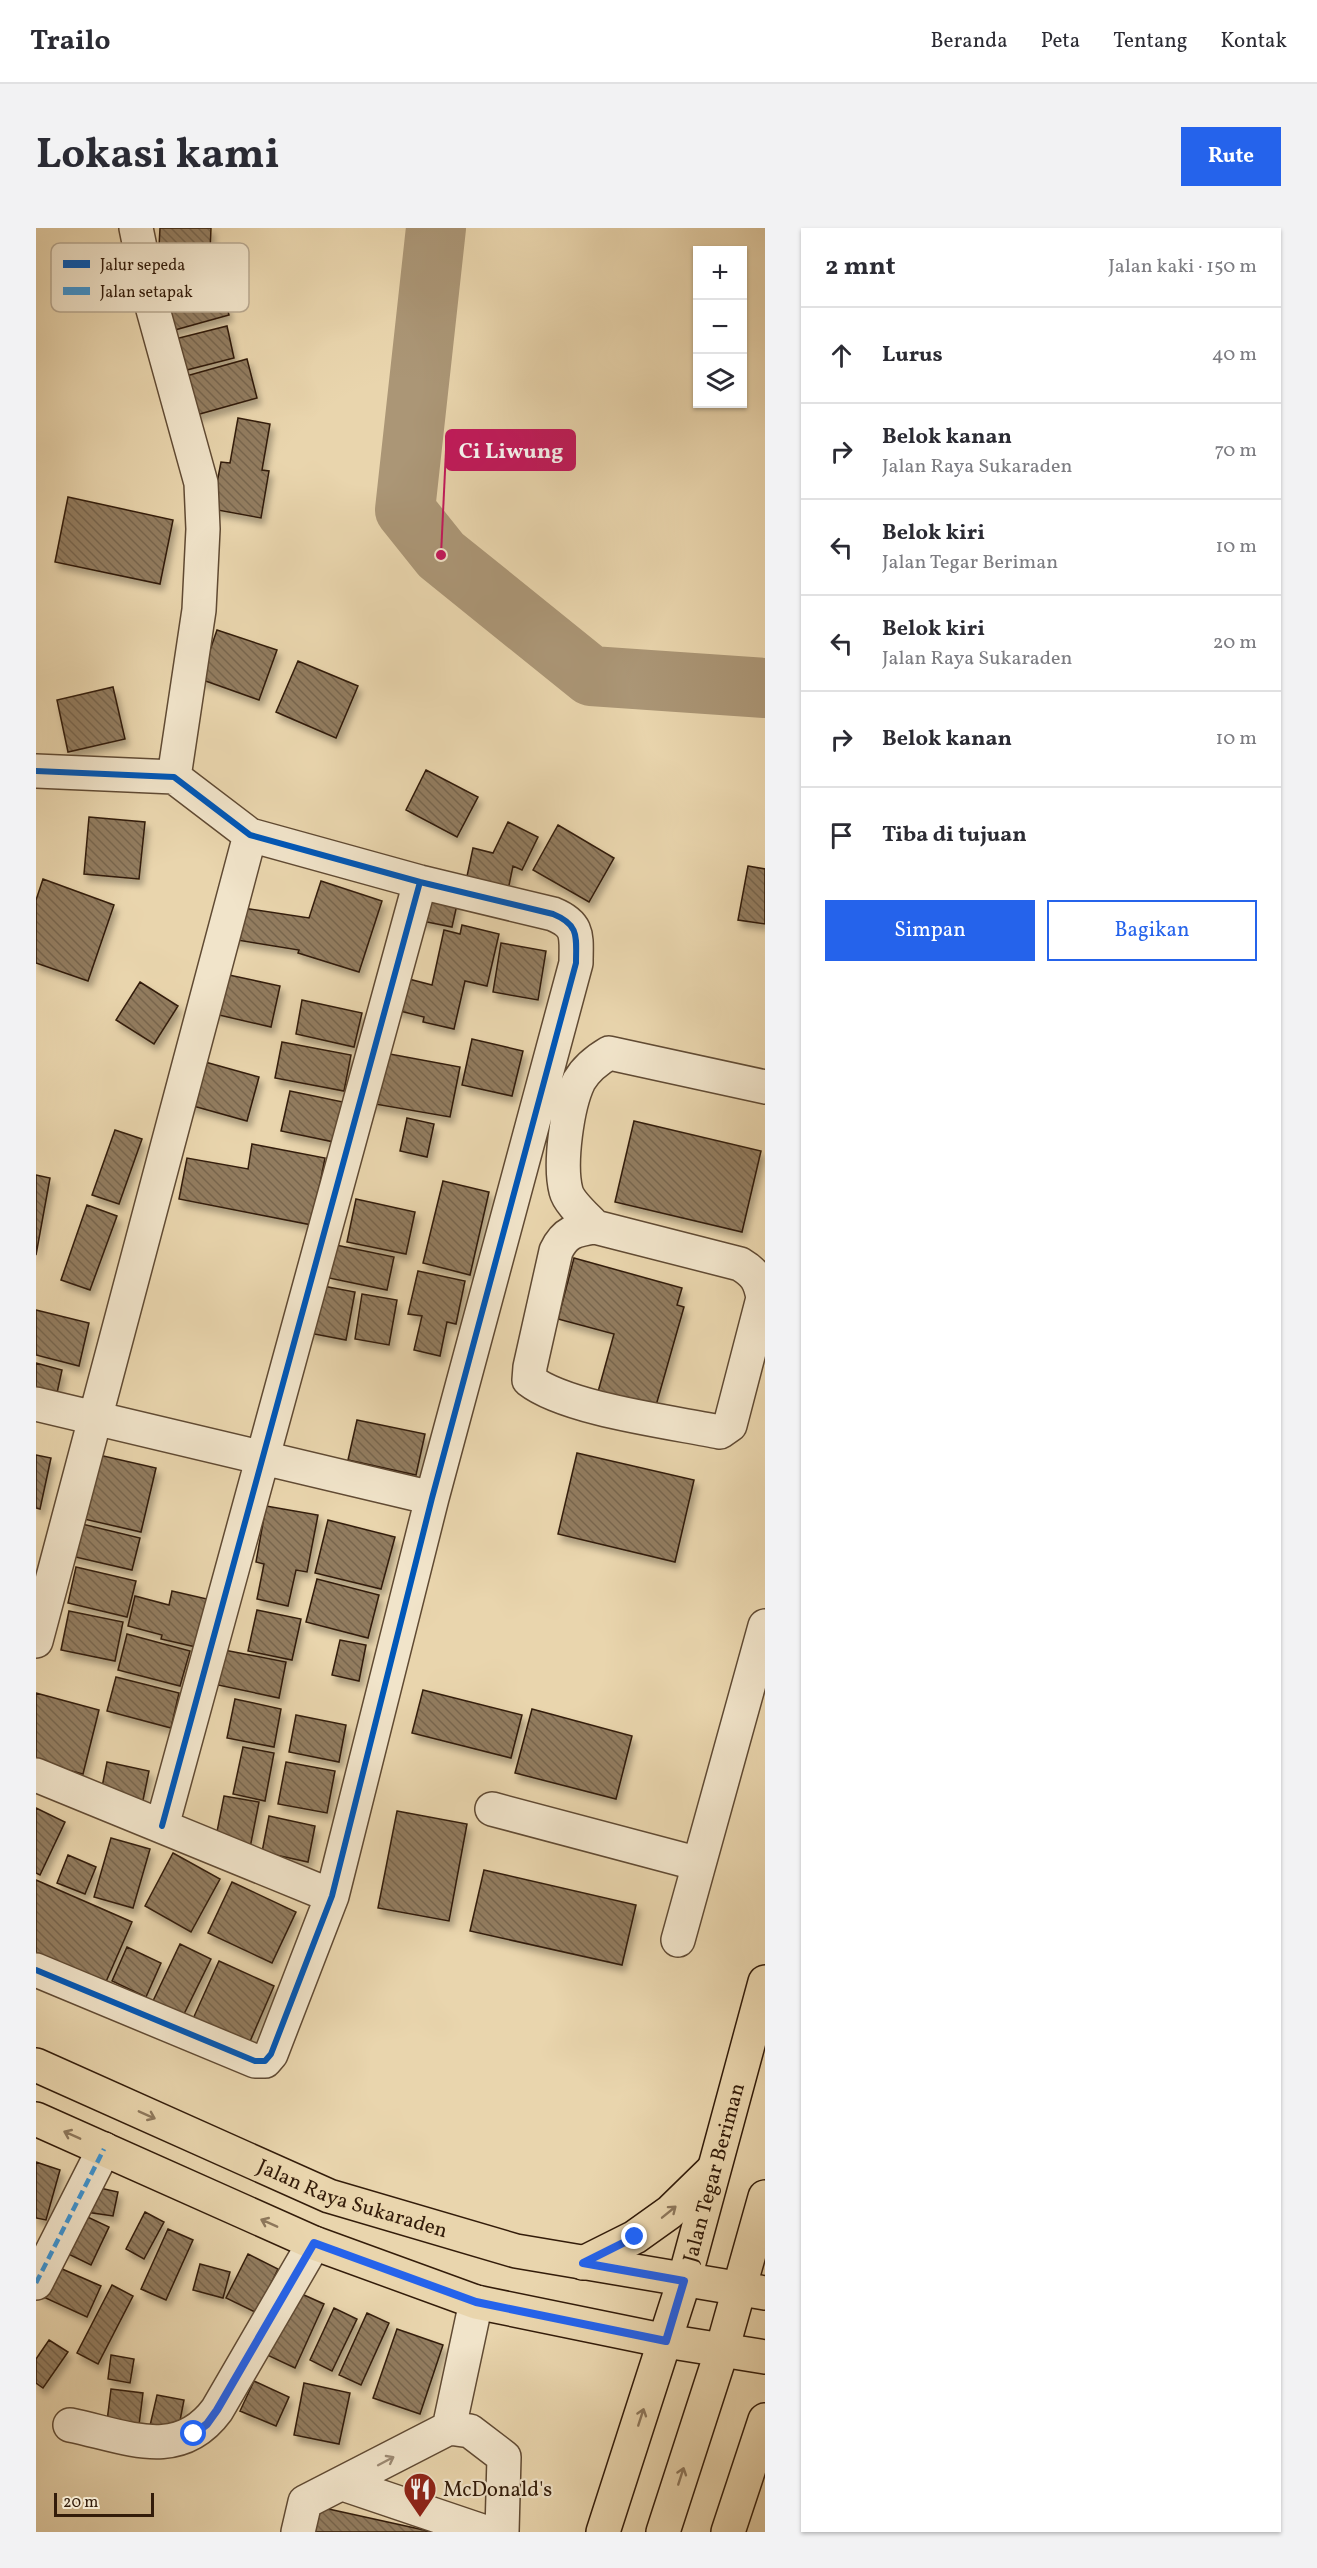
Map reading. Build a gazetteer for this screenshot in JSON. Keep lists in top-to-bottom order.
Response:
{
  "streets": {
    "main road": ["Jalan Tegar Beriman", "Jalan Raya Sukaraden"]
  },
  "crossings": [
    ["Jalan Tegar Beriman", "Jalan Raya Sukaraden"]
  ],
  "places": {
    "other": ["Ci Liwung"],
    "restaurant": ["McDonald's"]
  },
  "legend": ["Jalur sepeda", "Jalan setapak"],
  "scale_bar": "20 m",
  "page": {
    "header": "Trailo",
    "nav": [
      "Beranda",
      "Peta",
      "Tentang",
      "Kontak"
    ],
    "title": "Lokasi kami",
    "buttons": [
      "Rute",
      ["Simpan", "Bagikan"]
    ],
    "heading": ["2 mnt", "Jalan kaki · 150 m"],
    "map_buttons": ["+", "−"],
    "list": [
      ["Lurus", "40 m"],
      ["Belok kanan", "Jalan Raya Sukaraden", "70 m"],
      ["Belok kiri", "Jalan Tegar Beriman", "10 m"],
      ["Belok kiri", "Jalan Raya Sukaraden", "20 m"],
      ["Belok kanan", "10 m"],
      "Tiba di tujuan"
    ],
    "scale": "20 m"
  }
}
